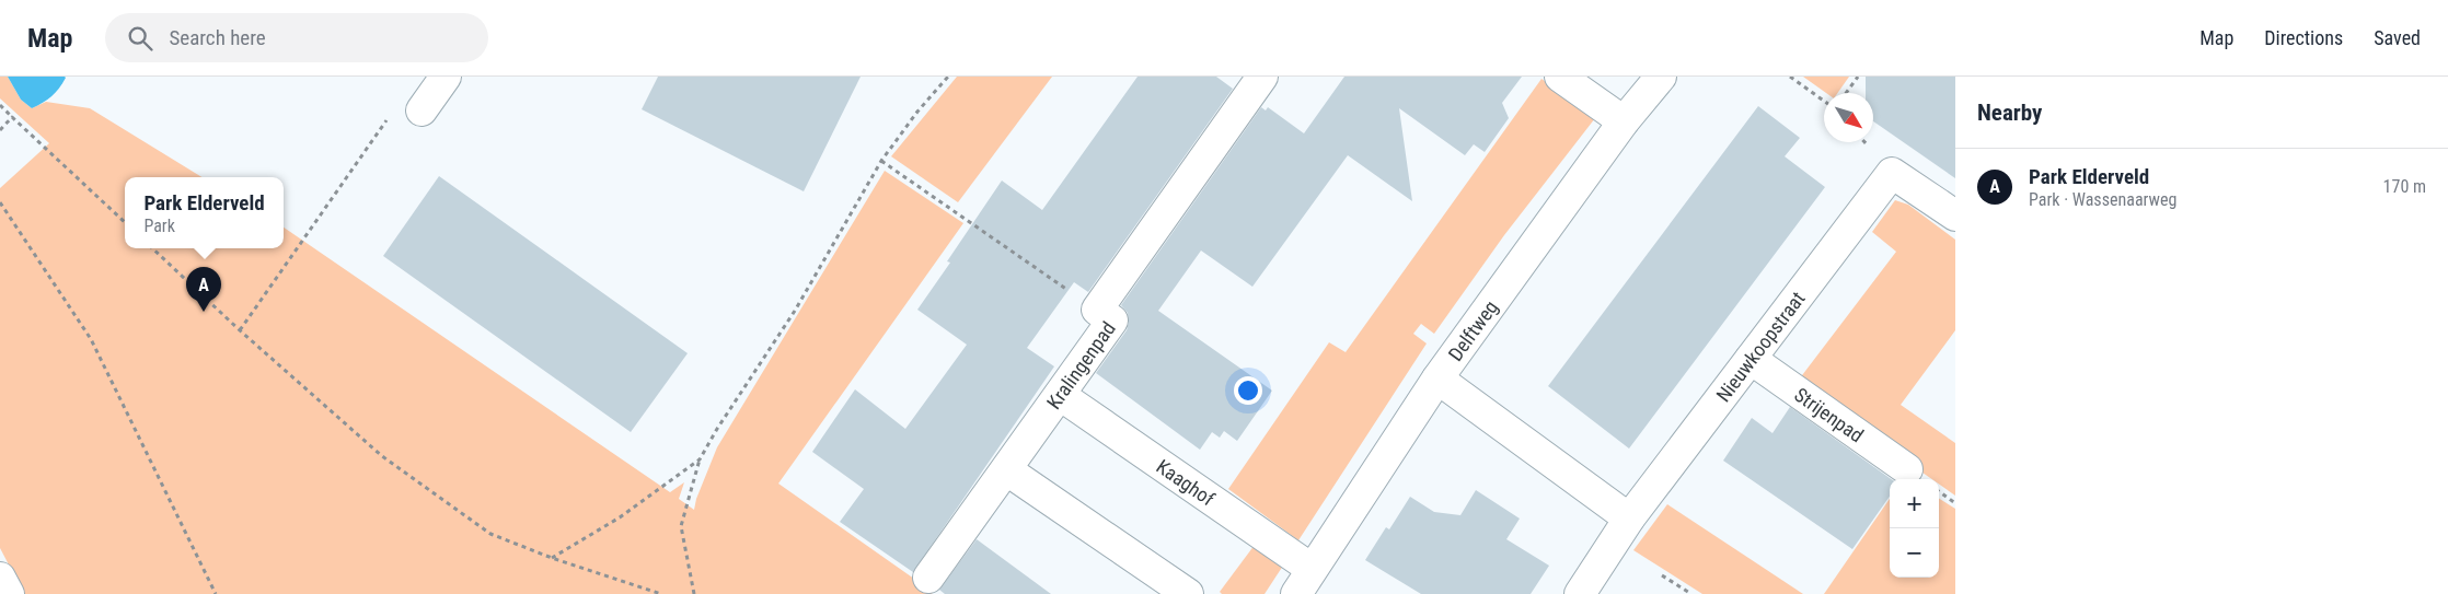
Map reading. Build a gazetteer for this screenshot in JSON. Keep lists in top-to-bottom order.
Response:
{
  "streets": {
    "street": [
      "Delftweg",
      "Nieuwkoopstraat",
      "Kralingenpad",
      "Strijenpad",
      "Kaaghof"
    ]
  },
  "crossings": [
    ["Delftweg", "Kaaghof"],
    ["Nieuwkoopstraat", "Strijenpad"],
    ["Kralingenpad", "Kaaghof"]
  ],
  "north": "bottom right",
  "page": {
    "header": "Map",
    "search": "Search here",
    "nav": ["Map", "Directions", "Saved"],
    "heading": "Nearby",
    "list": [
      {
        "mark": "A",
        "name": "Park Elderveld",
        "note": "Park · Wassenaarweg",
        "value": "170 m"
      }
    ],
    "popup": ["Park Elderveld", "Park"],
    "pins": "A",
    "map_buttons": ["+", "−"]
  }
}
